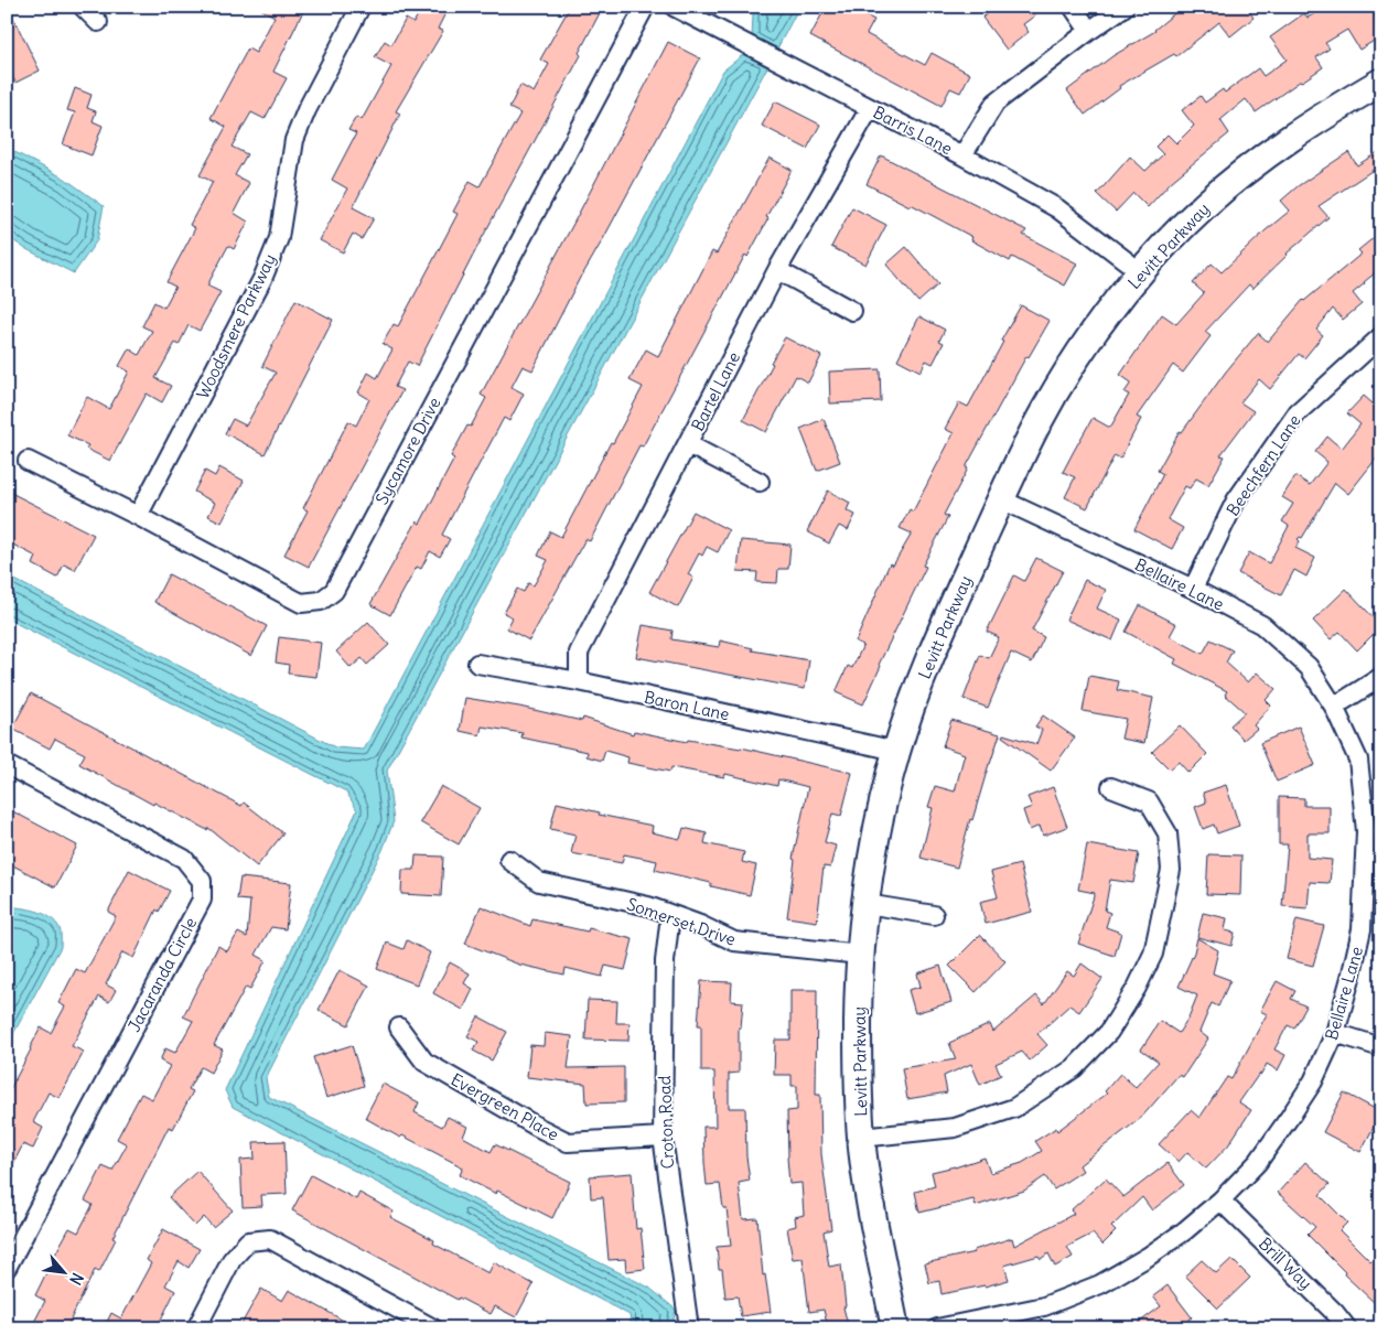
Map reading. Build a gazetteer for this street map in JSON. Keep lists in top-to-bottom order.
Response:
{
  "streets": {
    "street": [
      "Barris Lane",
      "Levitt Parkway",
      "Woodsmere Parkway",
      "Bartel Lane",
      "Sycamore Drive",
      "Beechfern Lane",
      "Bellaire Lane",
      "Baron Lane",
      "Somerset Drive",
      "Jacaranda Circle",
      "Evergreen Place",
      "Croton Road",
      "Brill Way"
    ]
  },
  "crossings": [
    ["Barris Lane", "Levitt Parkway"],
    ["Barris Lane", "Bartel Lane"],
    ["Levitt Parkway", "Bellaire Lane"],
    ["Levitt Parkway", "Baron Lane"],
    ["Levitt Parkway", "Somerset Drive"],
    ["Woodsmere Parkway", "Sycamore Drive"],
    ["Bartel Lane", "Baron Lane"],
    ["Beechfern Lane", "Bellaire Lane"],
    ["Bellaire Lane", "Brill Way"],
    ["Somerset Drive", "Croton Road"],
    ["Evergreen Place", "Croton Road"]
  ],
  "north": "bottom right"
}
